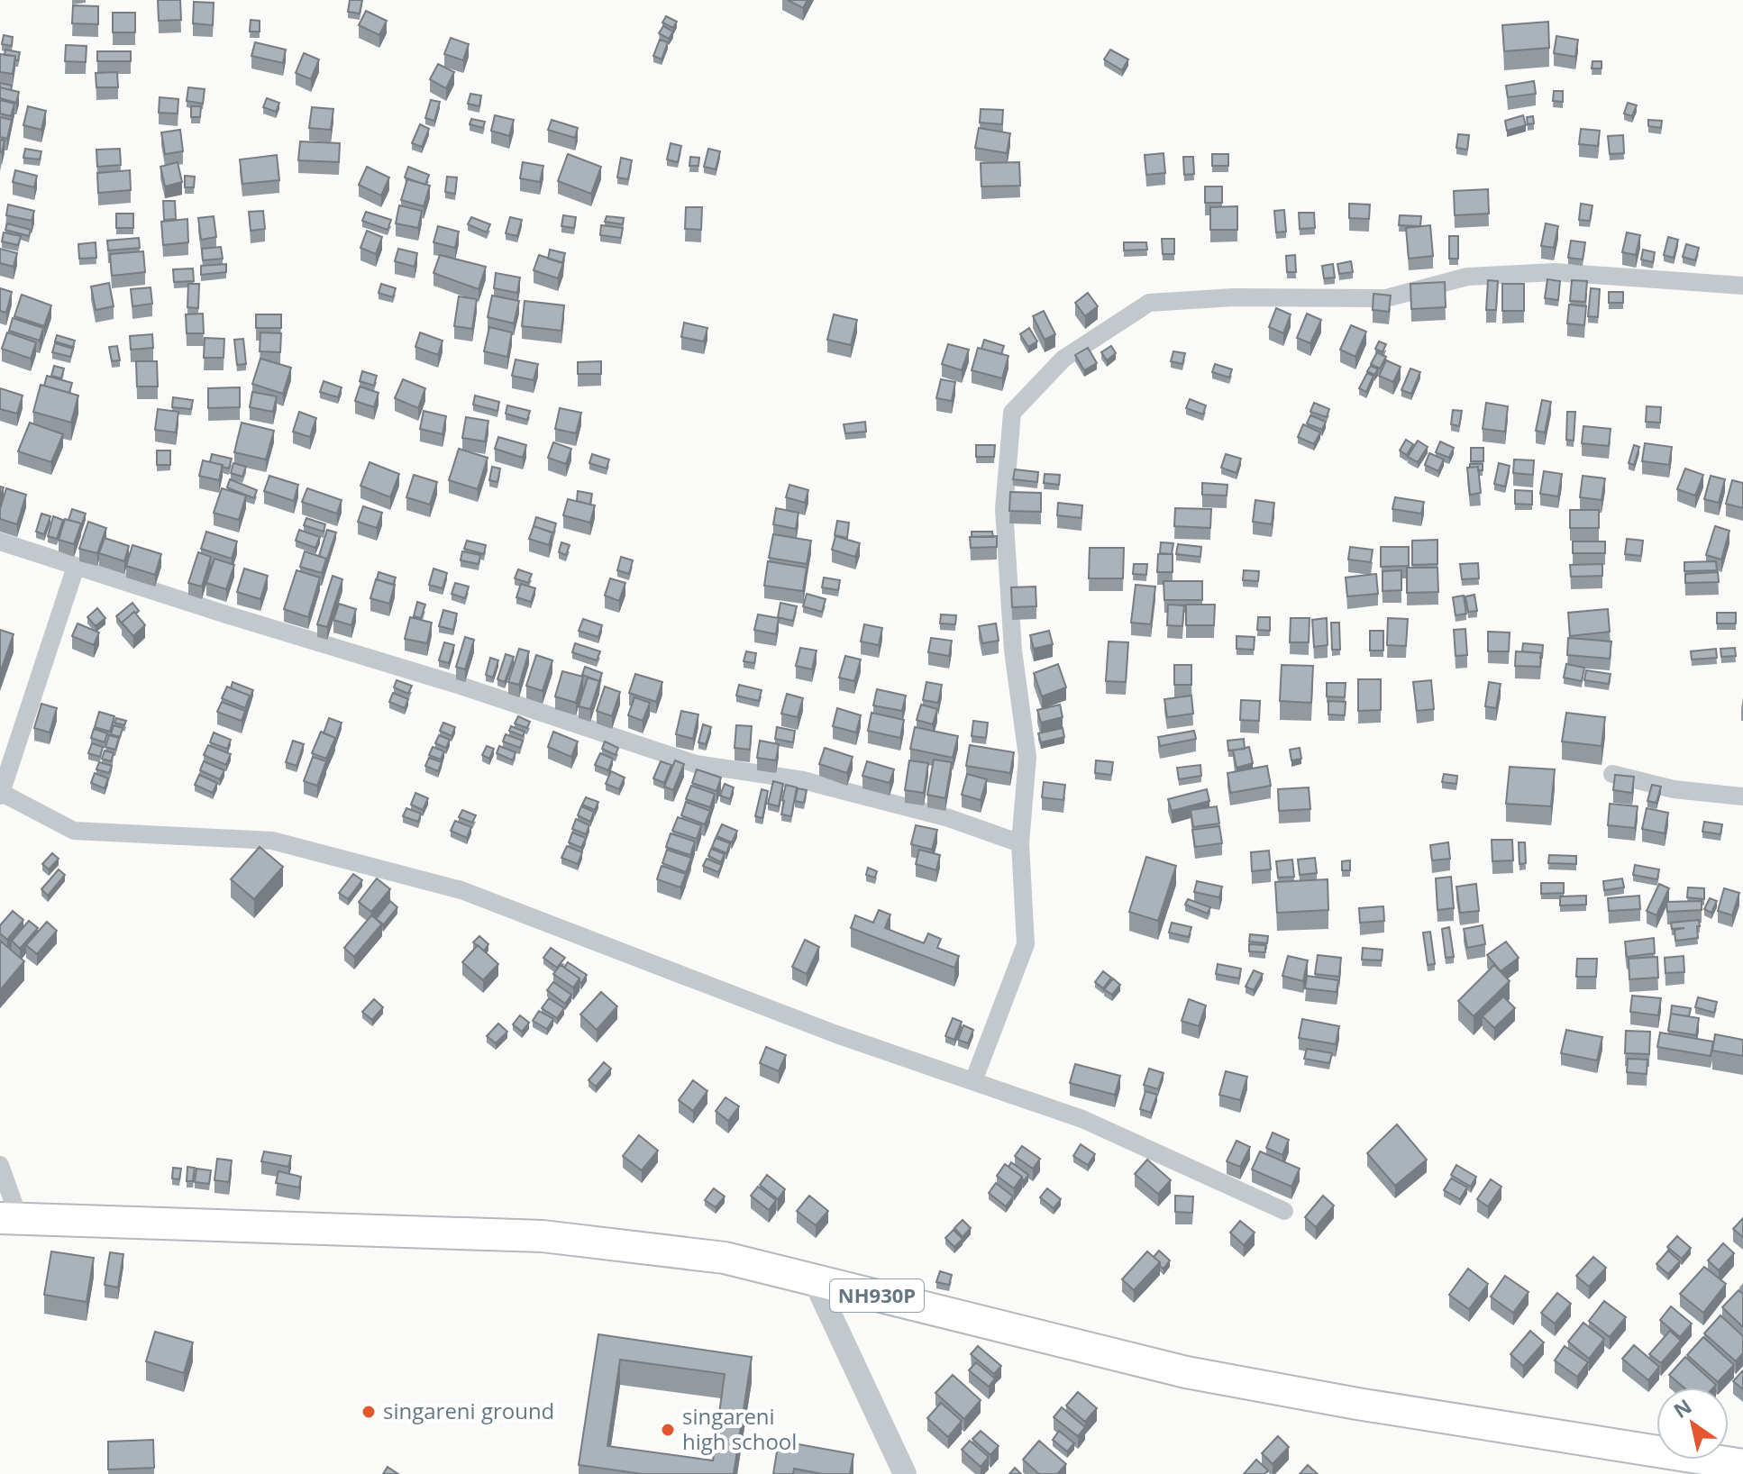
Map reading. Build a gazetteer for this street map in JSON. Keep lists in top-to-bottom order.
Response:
{
  "streets": {
    "highway": ["NH930P"]
  },
  "places": ["singareni ground", "singareni high school"],
  "north": "top left"
}
